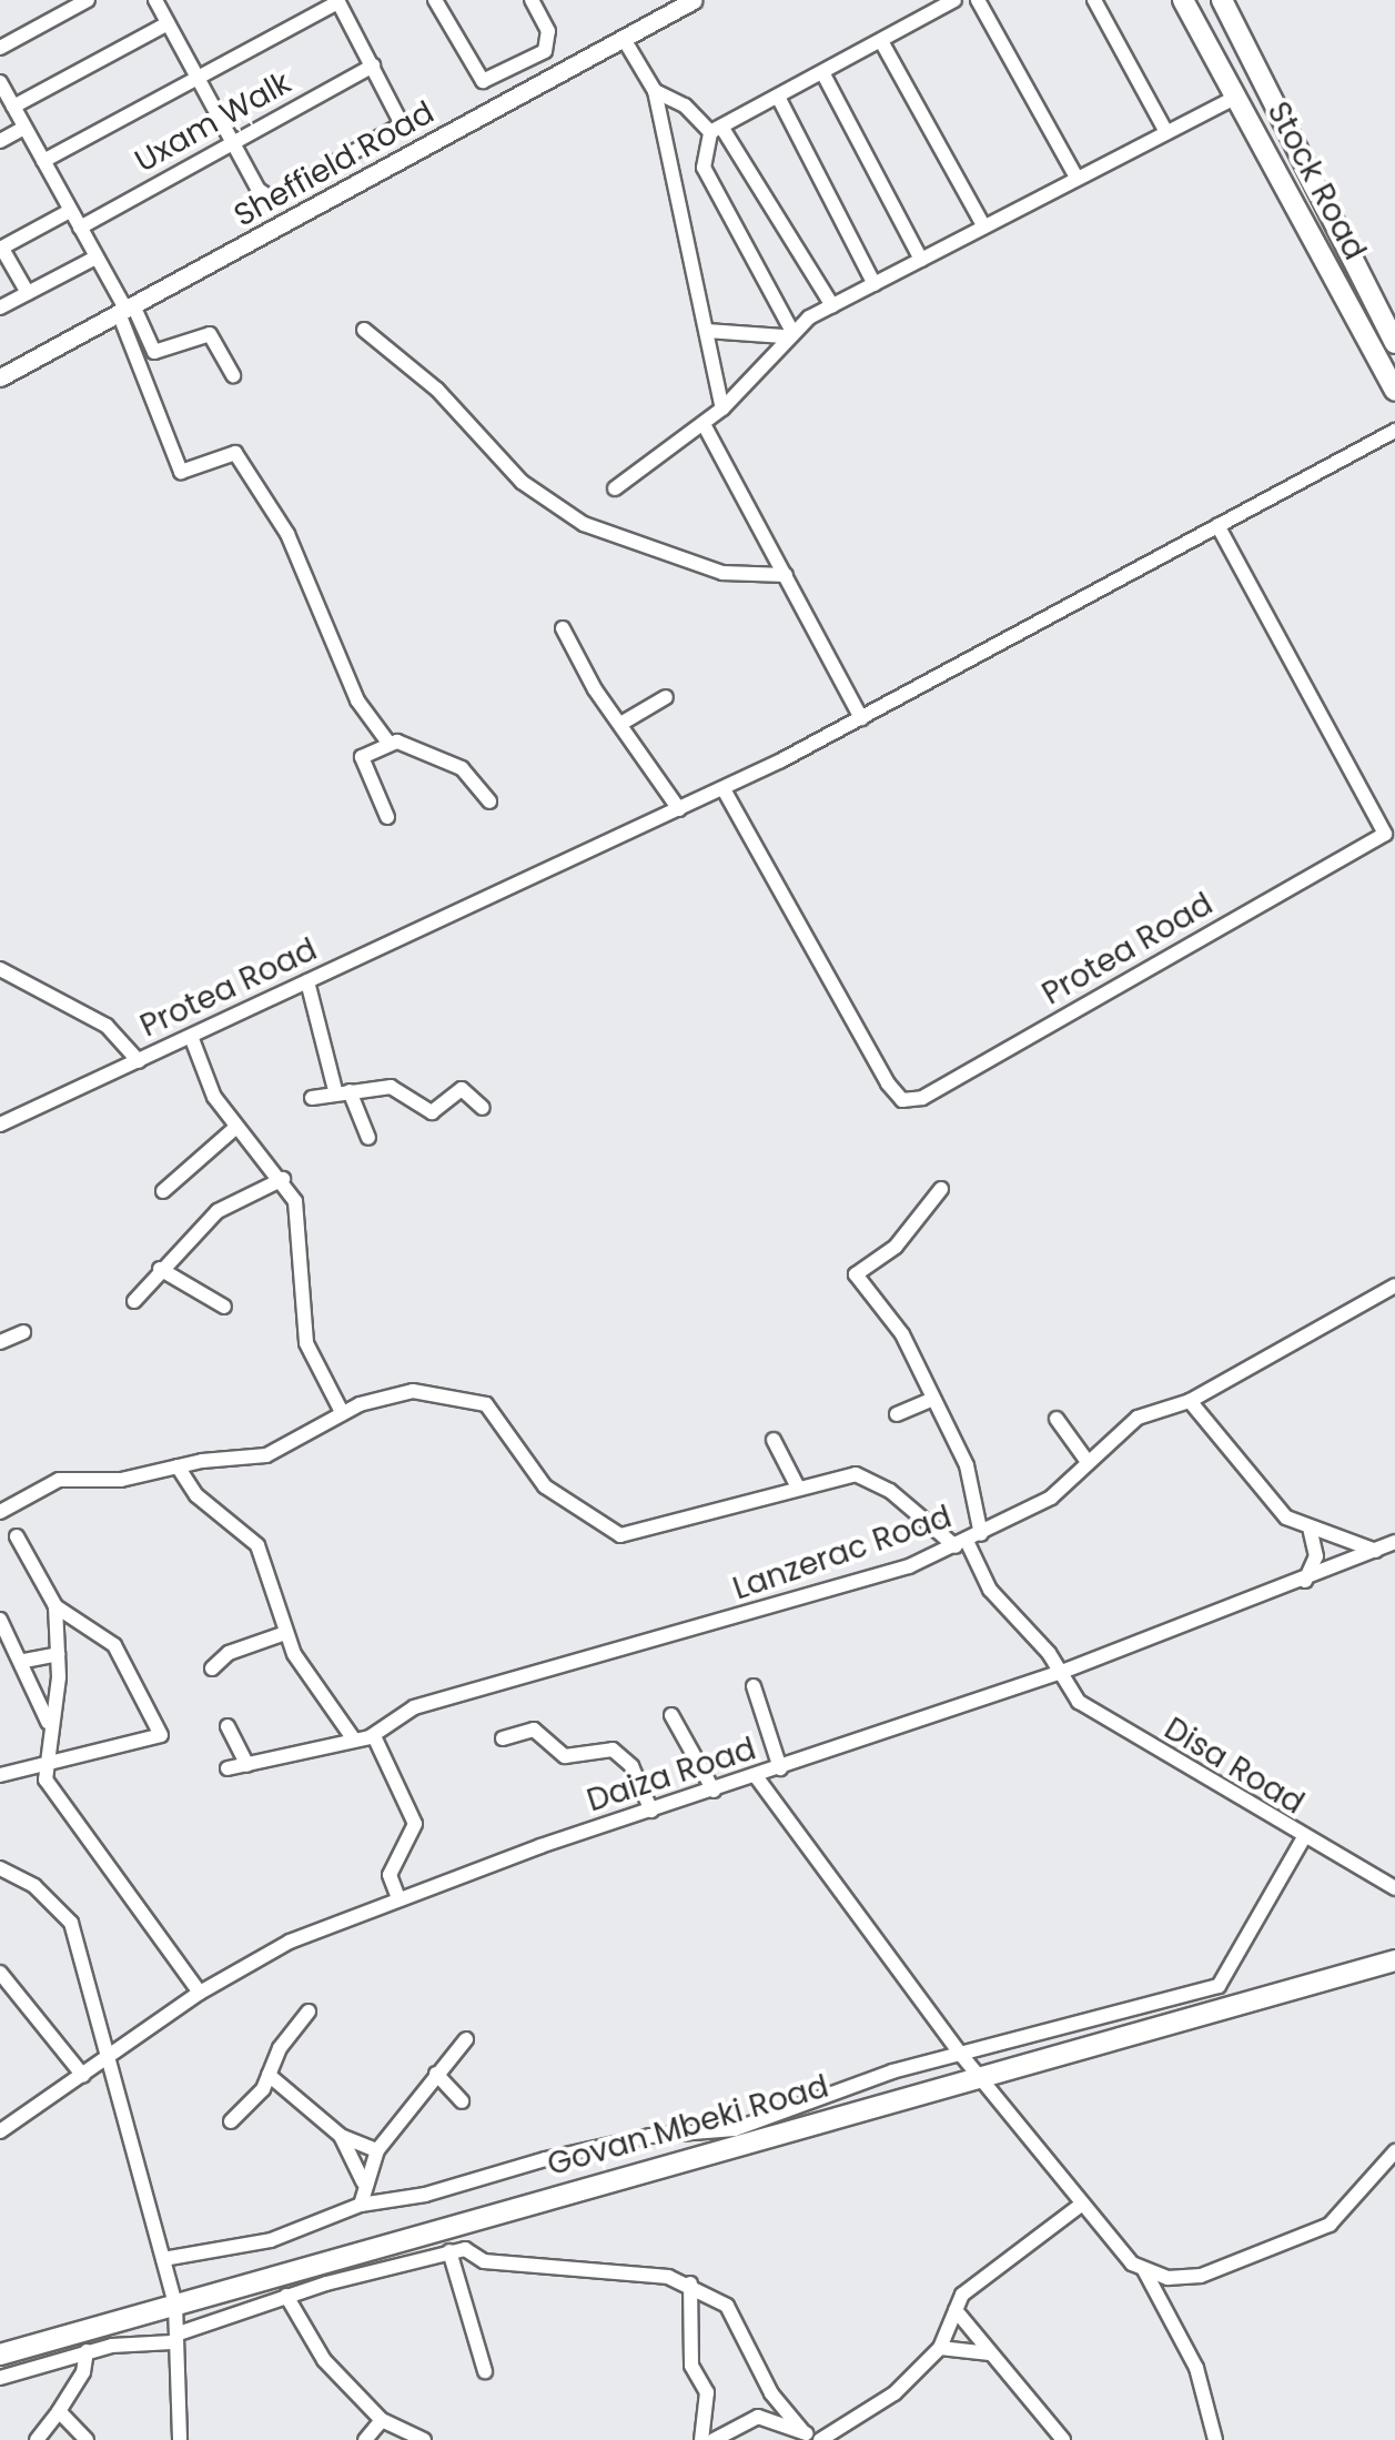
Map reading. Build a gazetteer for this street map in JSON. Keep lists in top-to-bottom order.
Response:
{
  "streets": {
    "main road": ["Stock Road", "Govan Mbeki Road"],
    "street": [
      "Uxam Walk",
      "Sheffield Road",
      "Protea Road",
      "Lanzerac Road",
      "Disa Road",
      "Daiza Road"
    ]
  },
  "crossings": [
    ["Lanzerac Road", "Disa Road"],
    ["Disa Road", "Daiza Road"]
  ]
}
